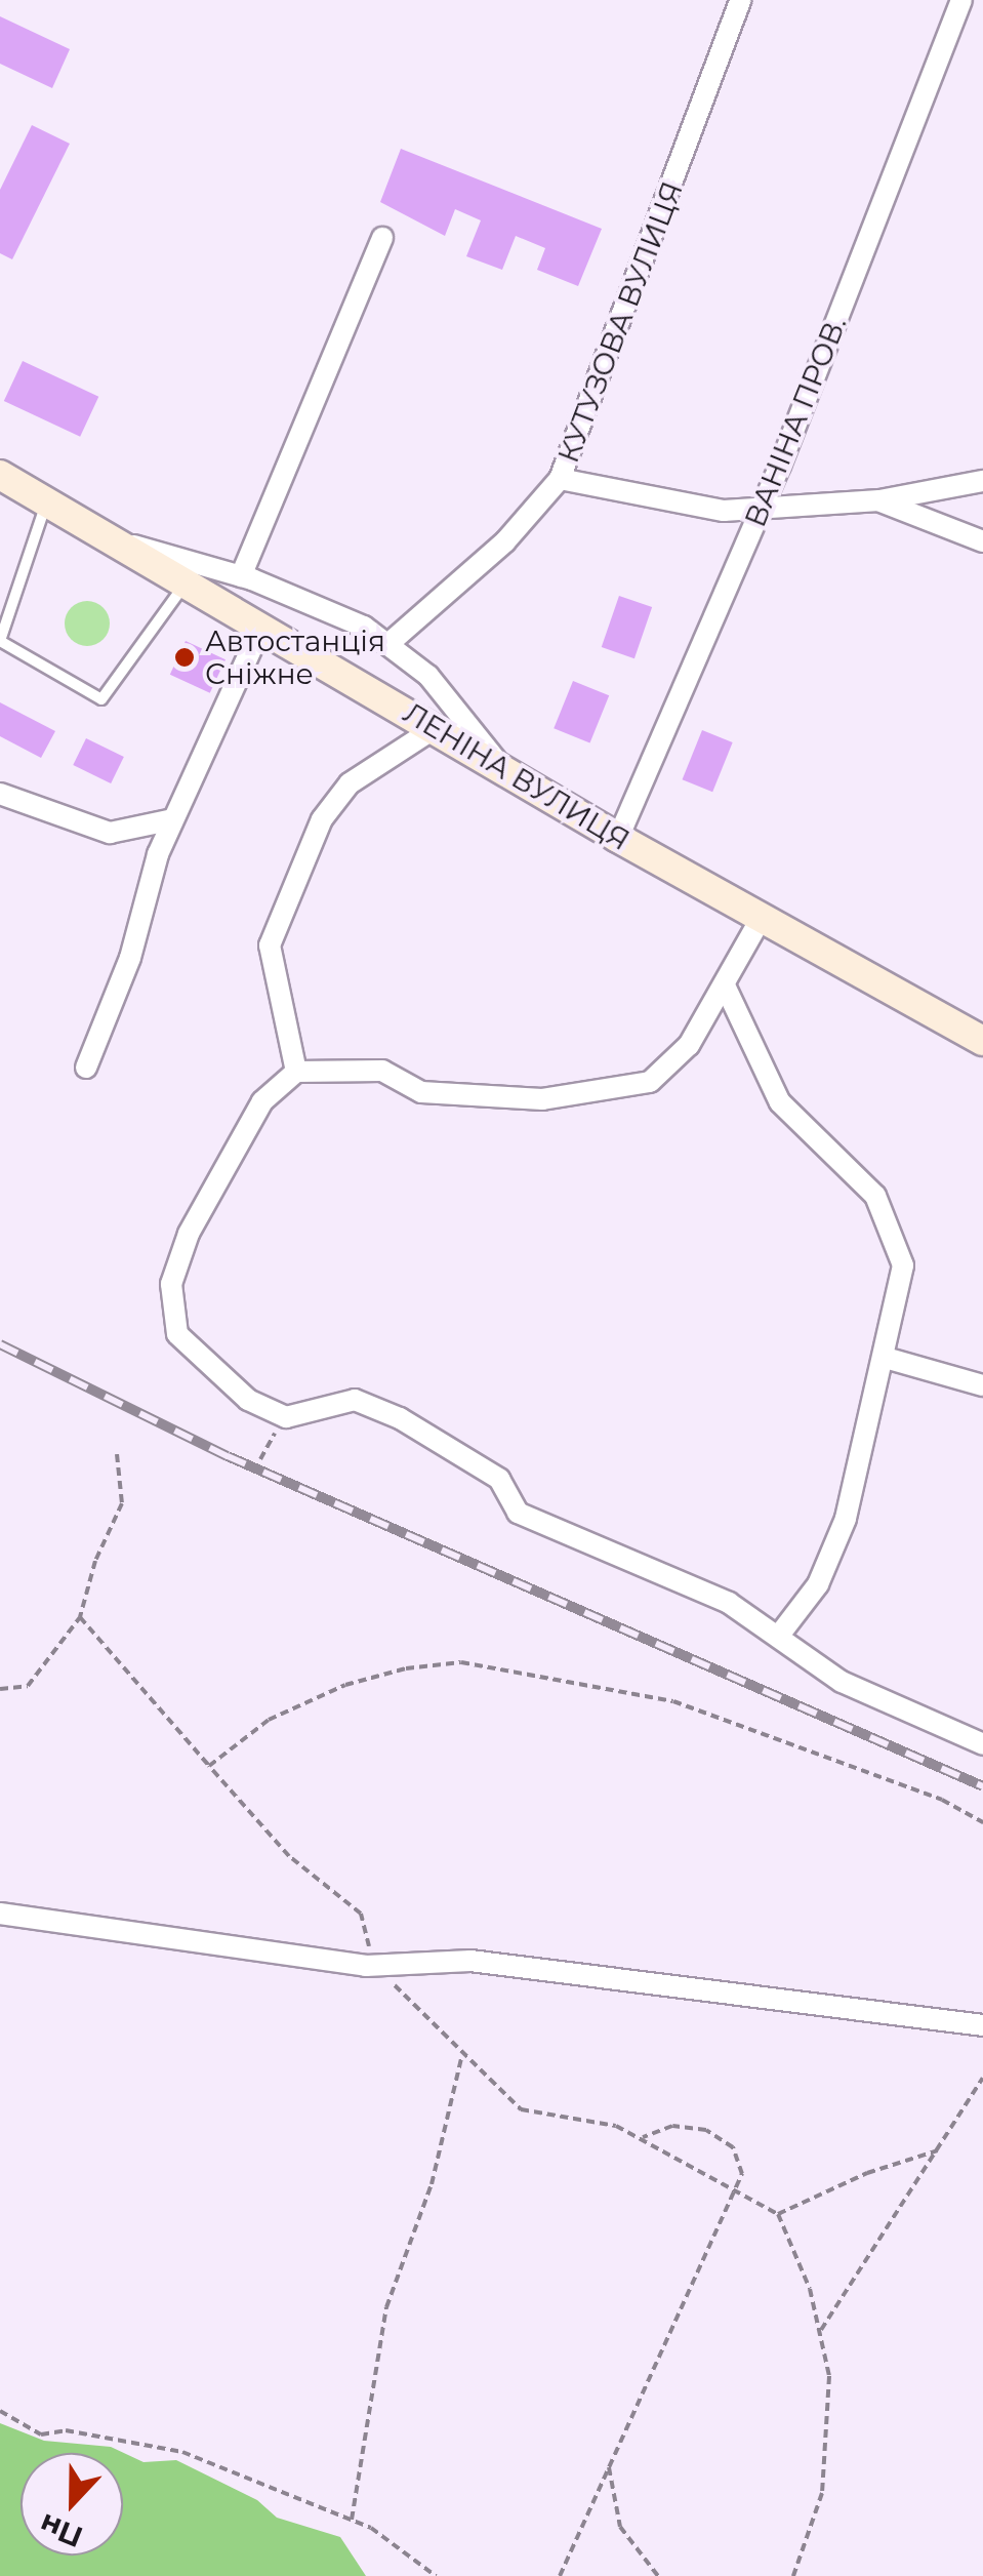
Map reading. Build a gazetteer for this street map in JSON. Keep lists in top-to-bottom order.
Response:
{
  "streets": {
    "main road": ["ЛЕНІНА ВУЛИЦЯ"],
    "street": ["КУТУЗОВА ВУЛИЦЯ", "ВАНІНА ПРОВ."]
  },
  "crossings": [
    ["ВАНІНА ПРОВ.", "ЛЕНІНА ВУЛИЦЯ"]
  ],
  "places": ["Автостанція Сніжне"],
  "north": "bottom"
}
